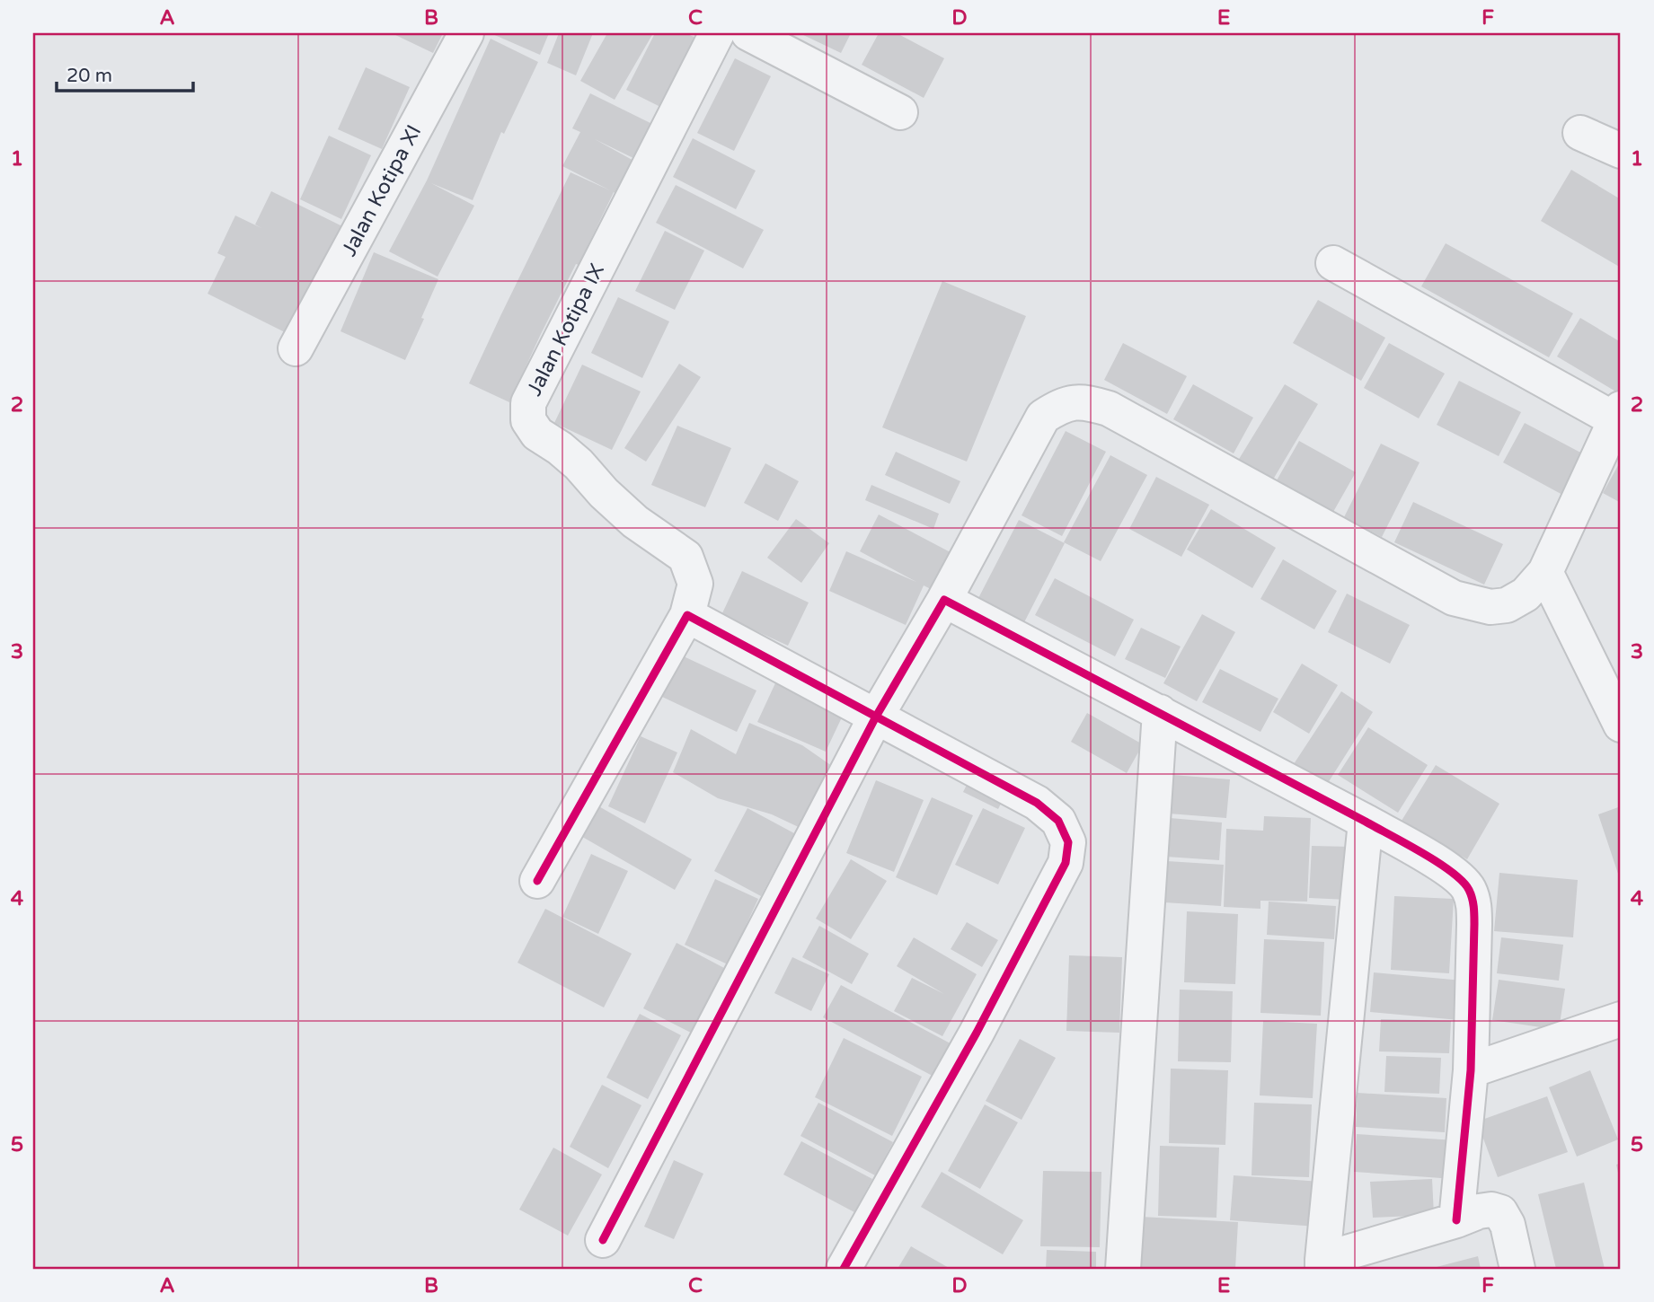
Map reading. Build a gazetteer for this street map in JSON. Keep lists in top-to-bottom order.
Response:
{
  "streets": {
    "street": ["Jalan Kotipa XI", "Jalan Kotipa IX"]
  },
  "scale_bar": "20 m",
  "grid": {
    "columns": [
      "A",
      "B",
      "C",
      "D",
      "E",
      "F"
    ],
    "rows": [
      "1",
      "2",
      "3",
      "4",
      "5"
    ]
  }
}
